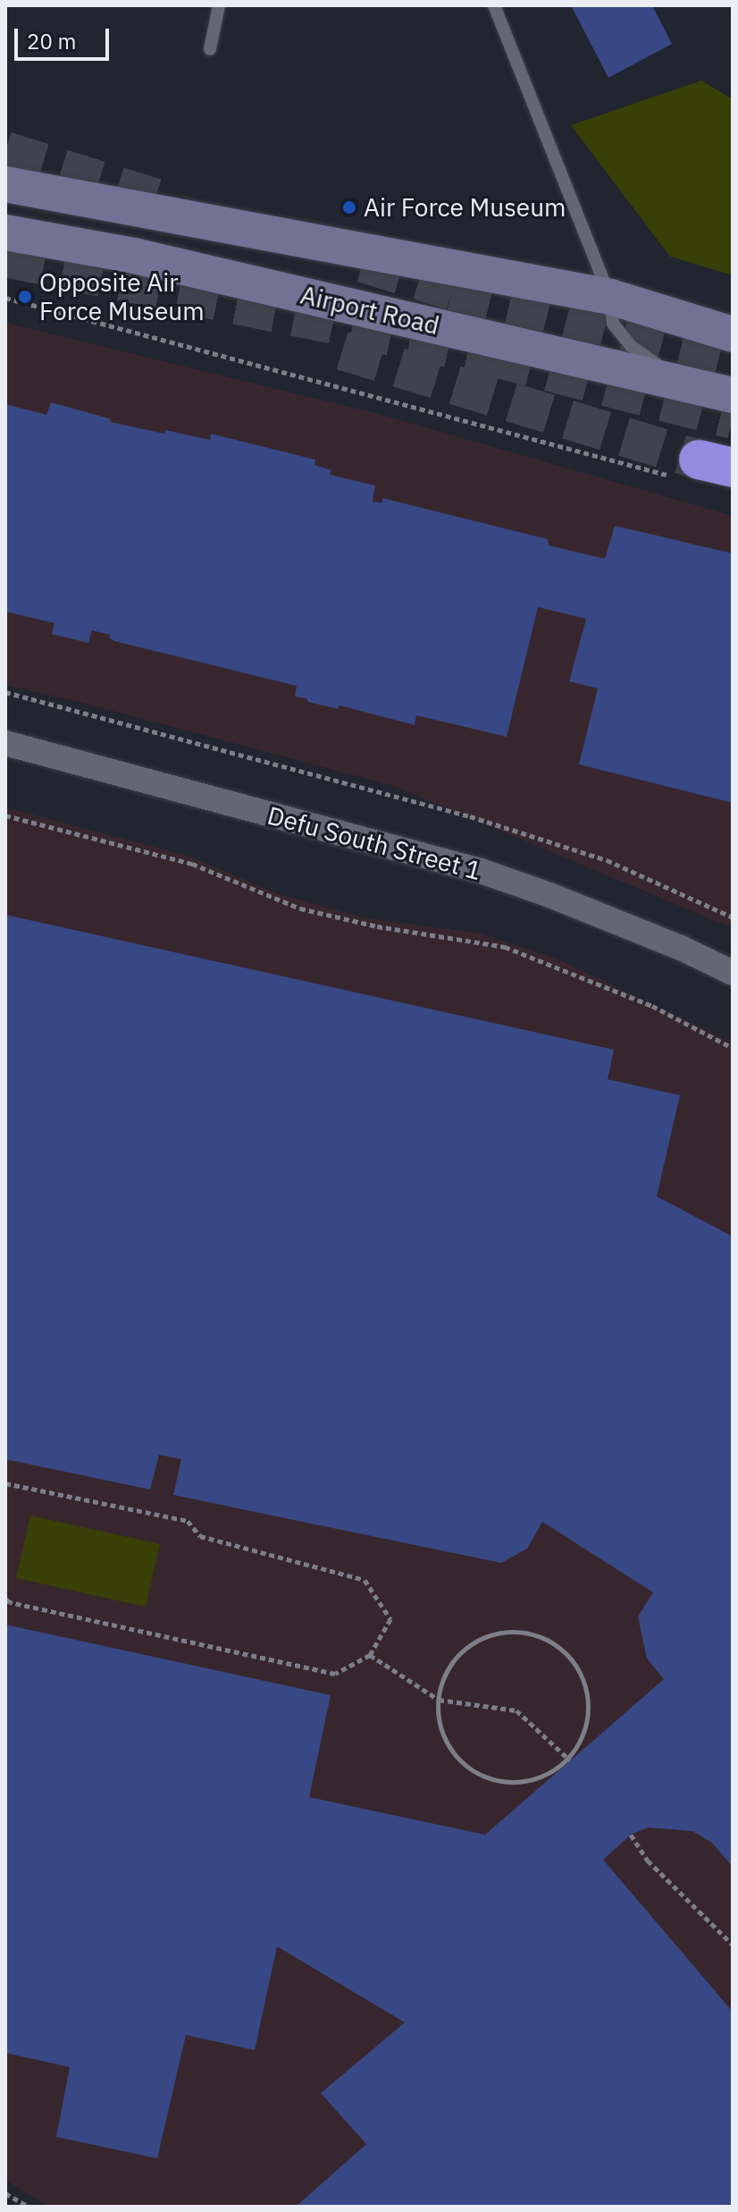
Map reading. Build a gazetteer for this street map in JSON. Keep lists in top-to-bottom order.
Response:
{
  "streets": {
    "main road": ["Airport Road"],
    "street": ["Defu South Street 1"]
  },
  "places": ["Air Force Museum", "Opposite Air Force Museum"],
  "scale_bar": "20 m"
}
